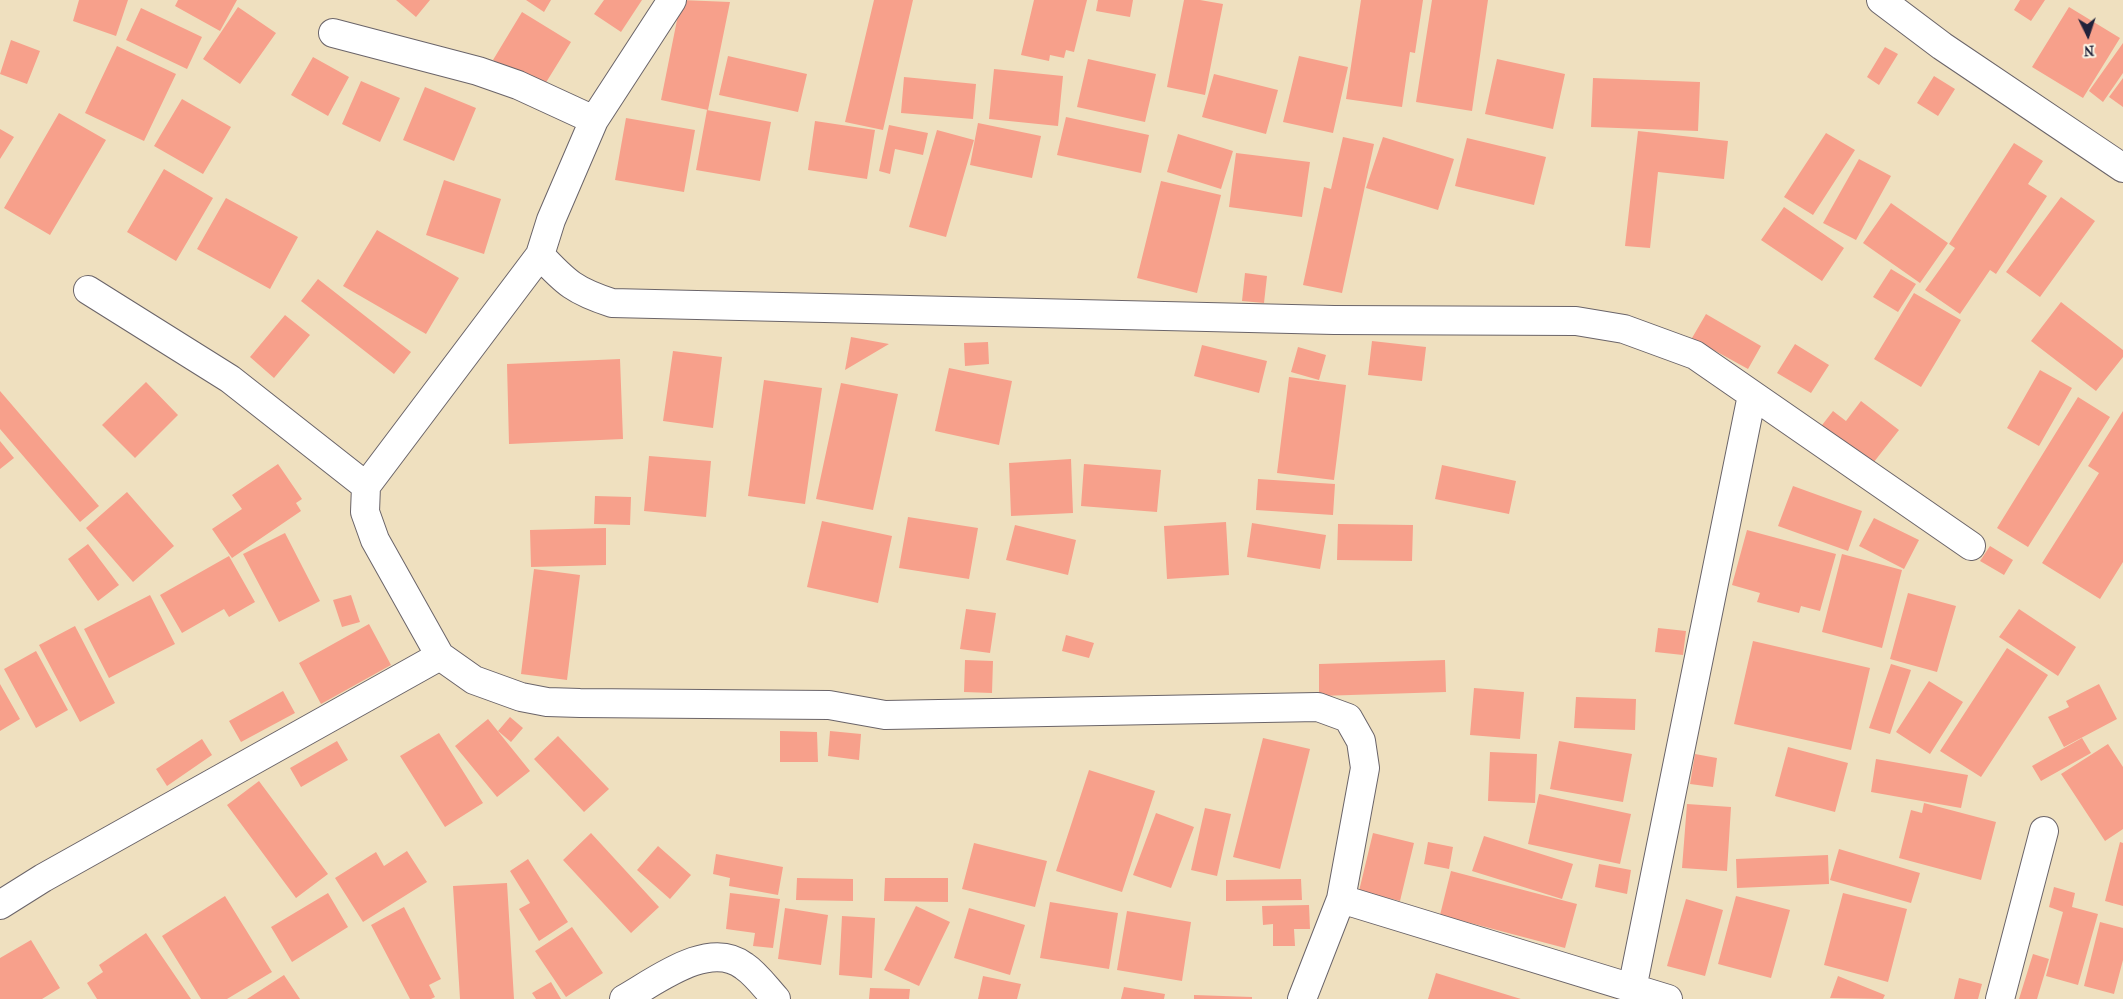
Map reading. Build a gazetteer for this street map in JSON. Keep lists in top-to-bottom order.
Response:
{
  "north": "bottom"
}
